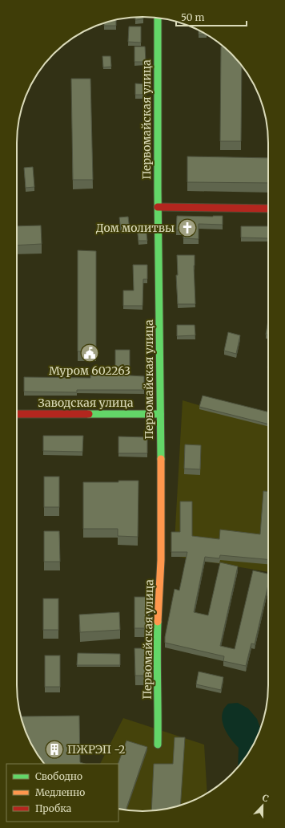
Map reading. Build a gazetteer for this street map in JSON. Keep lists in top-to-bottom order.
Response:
{
  "streets": {
    "street": ["Первомайская улица", "Заводская улица"]
  },
  "crossings": [
    ["Первомайская улица", "Заводская улица"]
  ],
  "places": {
    "church": ["Дом молитвы"],
    "public building": ["Муром 602263"],
    "building": ["ПЖРЭП -2"]
  },
  "legend": ["Свободно", "Медленно", "Пробка"],
  "scale_bar": "50 m",
  "north": "top"
}
